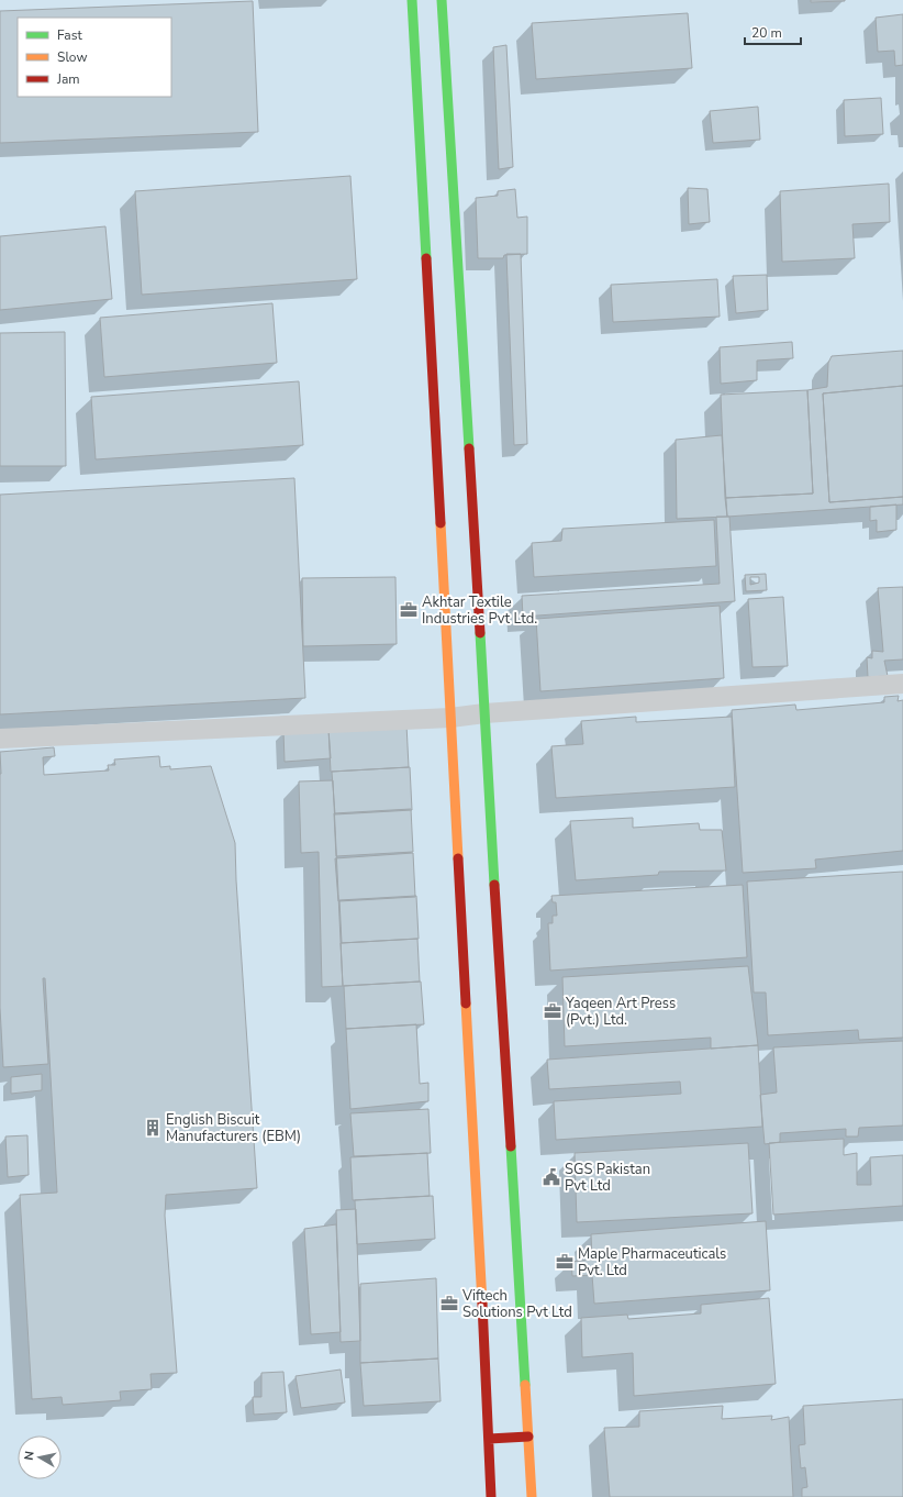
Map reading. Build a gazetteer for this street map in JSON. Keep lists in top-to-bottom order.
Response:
{
  "places": {
    "office": [
      "Akhtar Textile Industries Pvt Ltd.",
      "Yaqeen Art Press (Pvt.) Ltd.",
      "Maple Pharmaceuticals Pvt. Ltd",
      "Viftech Solutions Pvt Ltd"
    ],
    "building": ["English Biscuit Manufacturers (EBM)"],
    "public building": ["SGS Pakistan Pvt Ltd"]
  },
  "legend": ["Fast", "Slow", "Jam"],
  "scale_bar": "20 m",
  "north": "left"
}
